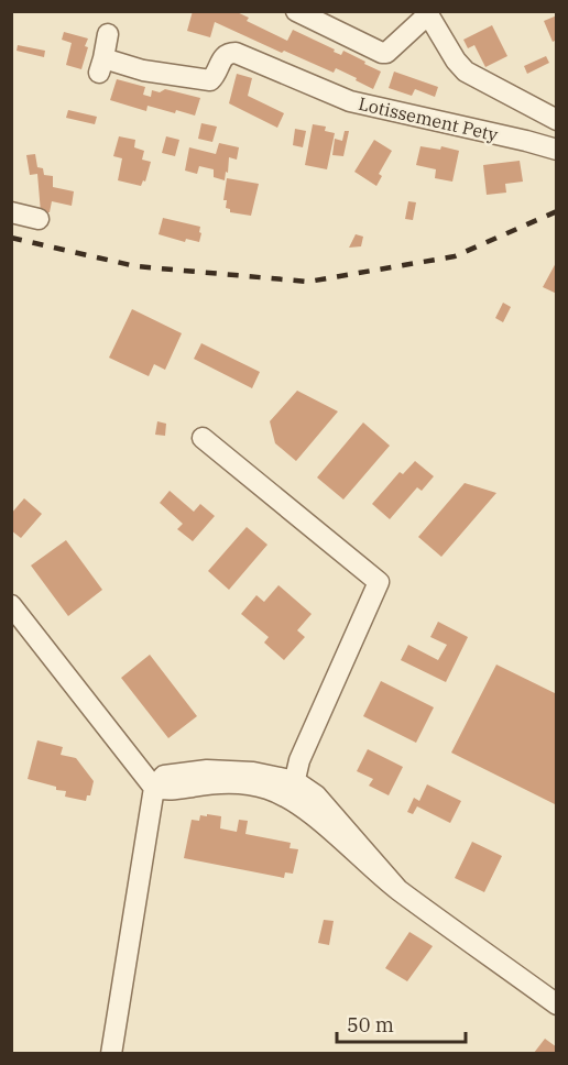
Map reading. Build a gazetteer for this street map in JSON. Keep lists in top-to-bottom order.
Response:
{
  "streets": {
    "street": ["Lotissement Pety"]
  },
  "scale_bar": "50 m"
}
